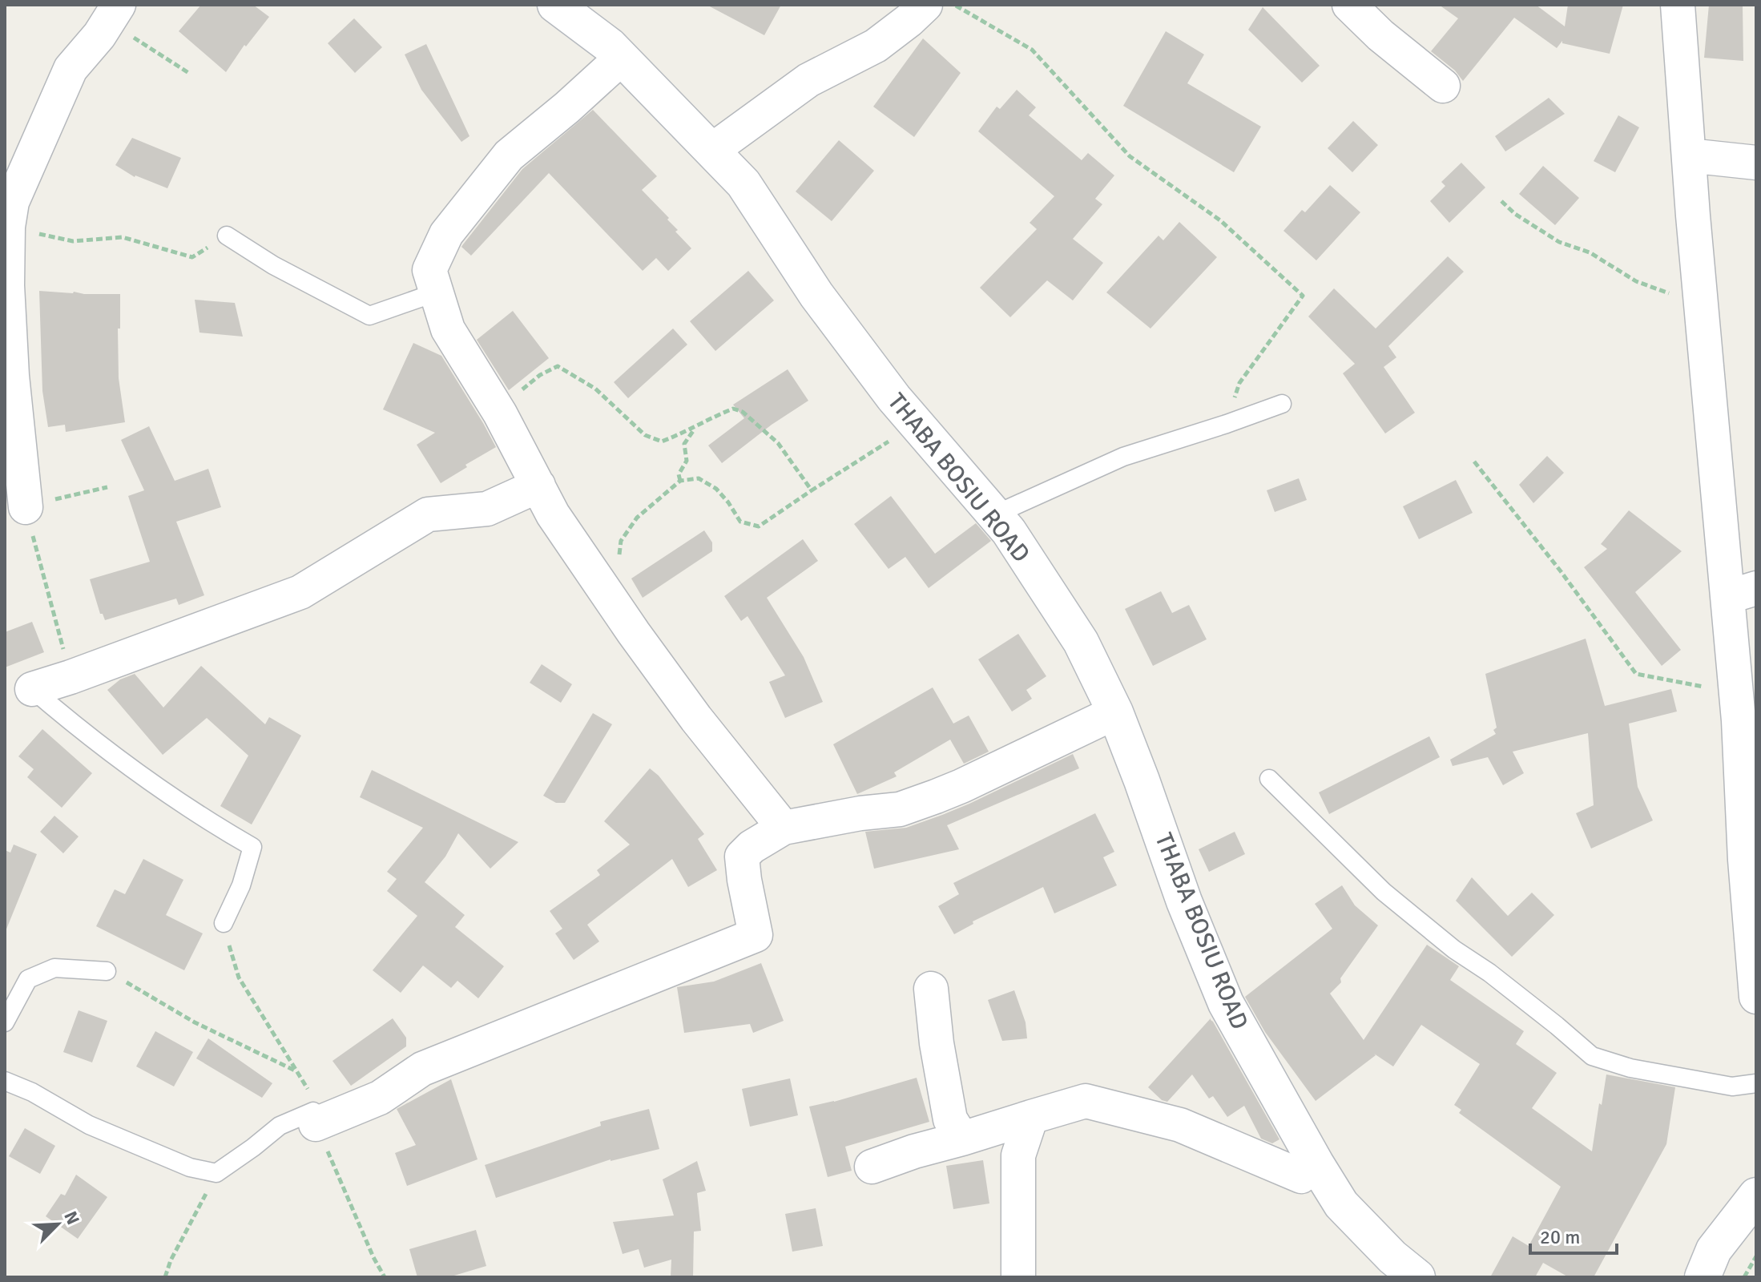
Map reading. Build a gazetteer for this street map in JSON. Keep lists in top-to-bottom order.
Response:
{
  "streets": {
    "street": ["THABA BOSIU ROAD"]
  },
  "scale_bar": "20 m",
  "north": "top right"
}
